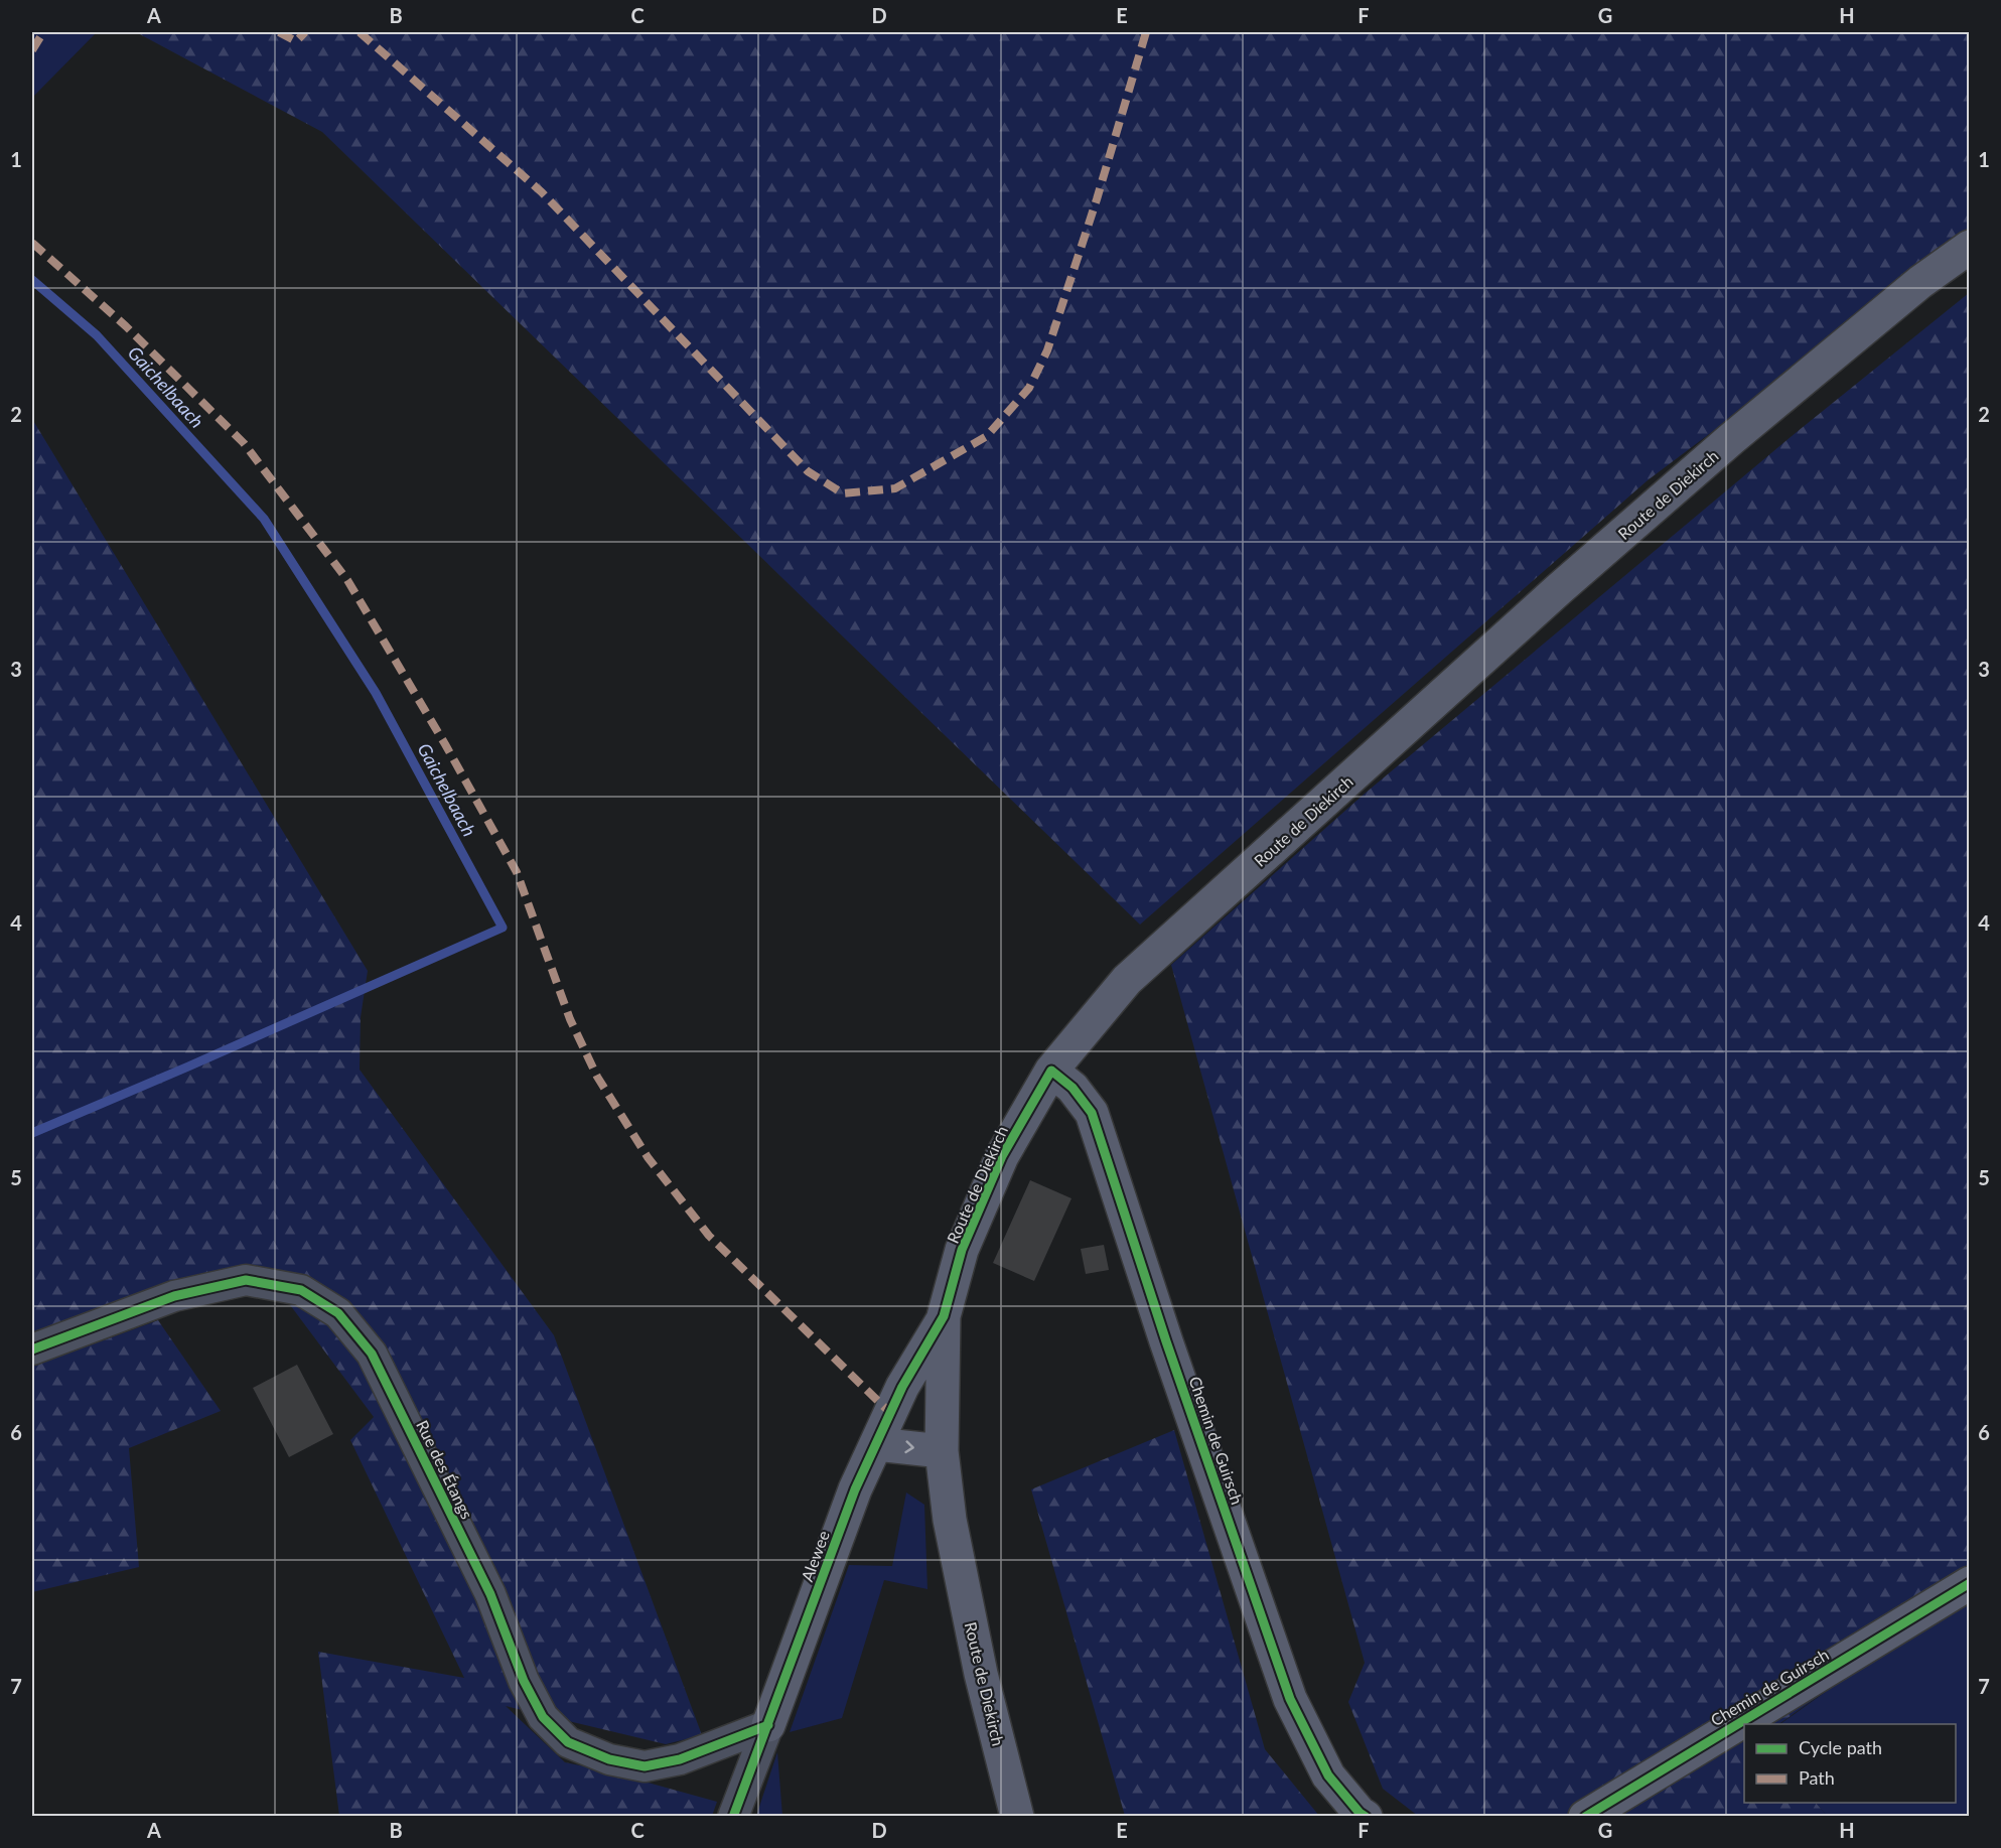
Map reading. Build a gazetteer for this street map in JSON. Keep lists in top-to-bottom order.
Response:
{
  "streets": {
    "main road": ["Route de Diekirch", "Chemin de Guirsch", "Alewee"],
    "street": ["Rue des Étangs"]
  },
  "crossings": [
    ["Route de Diekirch", "Chemin de Guirsch"],
    ["Route de Diekirch", "Alewee"],
    ["Rue des Étangs", "Alewee"]
  ],
  "water": ["Gaichelbaach"],
  "legend": ["Cycle path", "Path"],
  "grid": {
    "columns": [
      "A",
      "B",
      "C",
      "D",
      "E",
      "F",
      "G",
      "H"
    ],
    "rows": [
      "1",
      "2",
      "3",
      "4",
      "5",
      "6",
      "7"
    ]
  }
}
